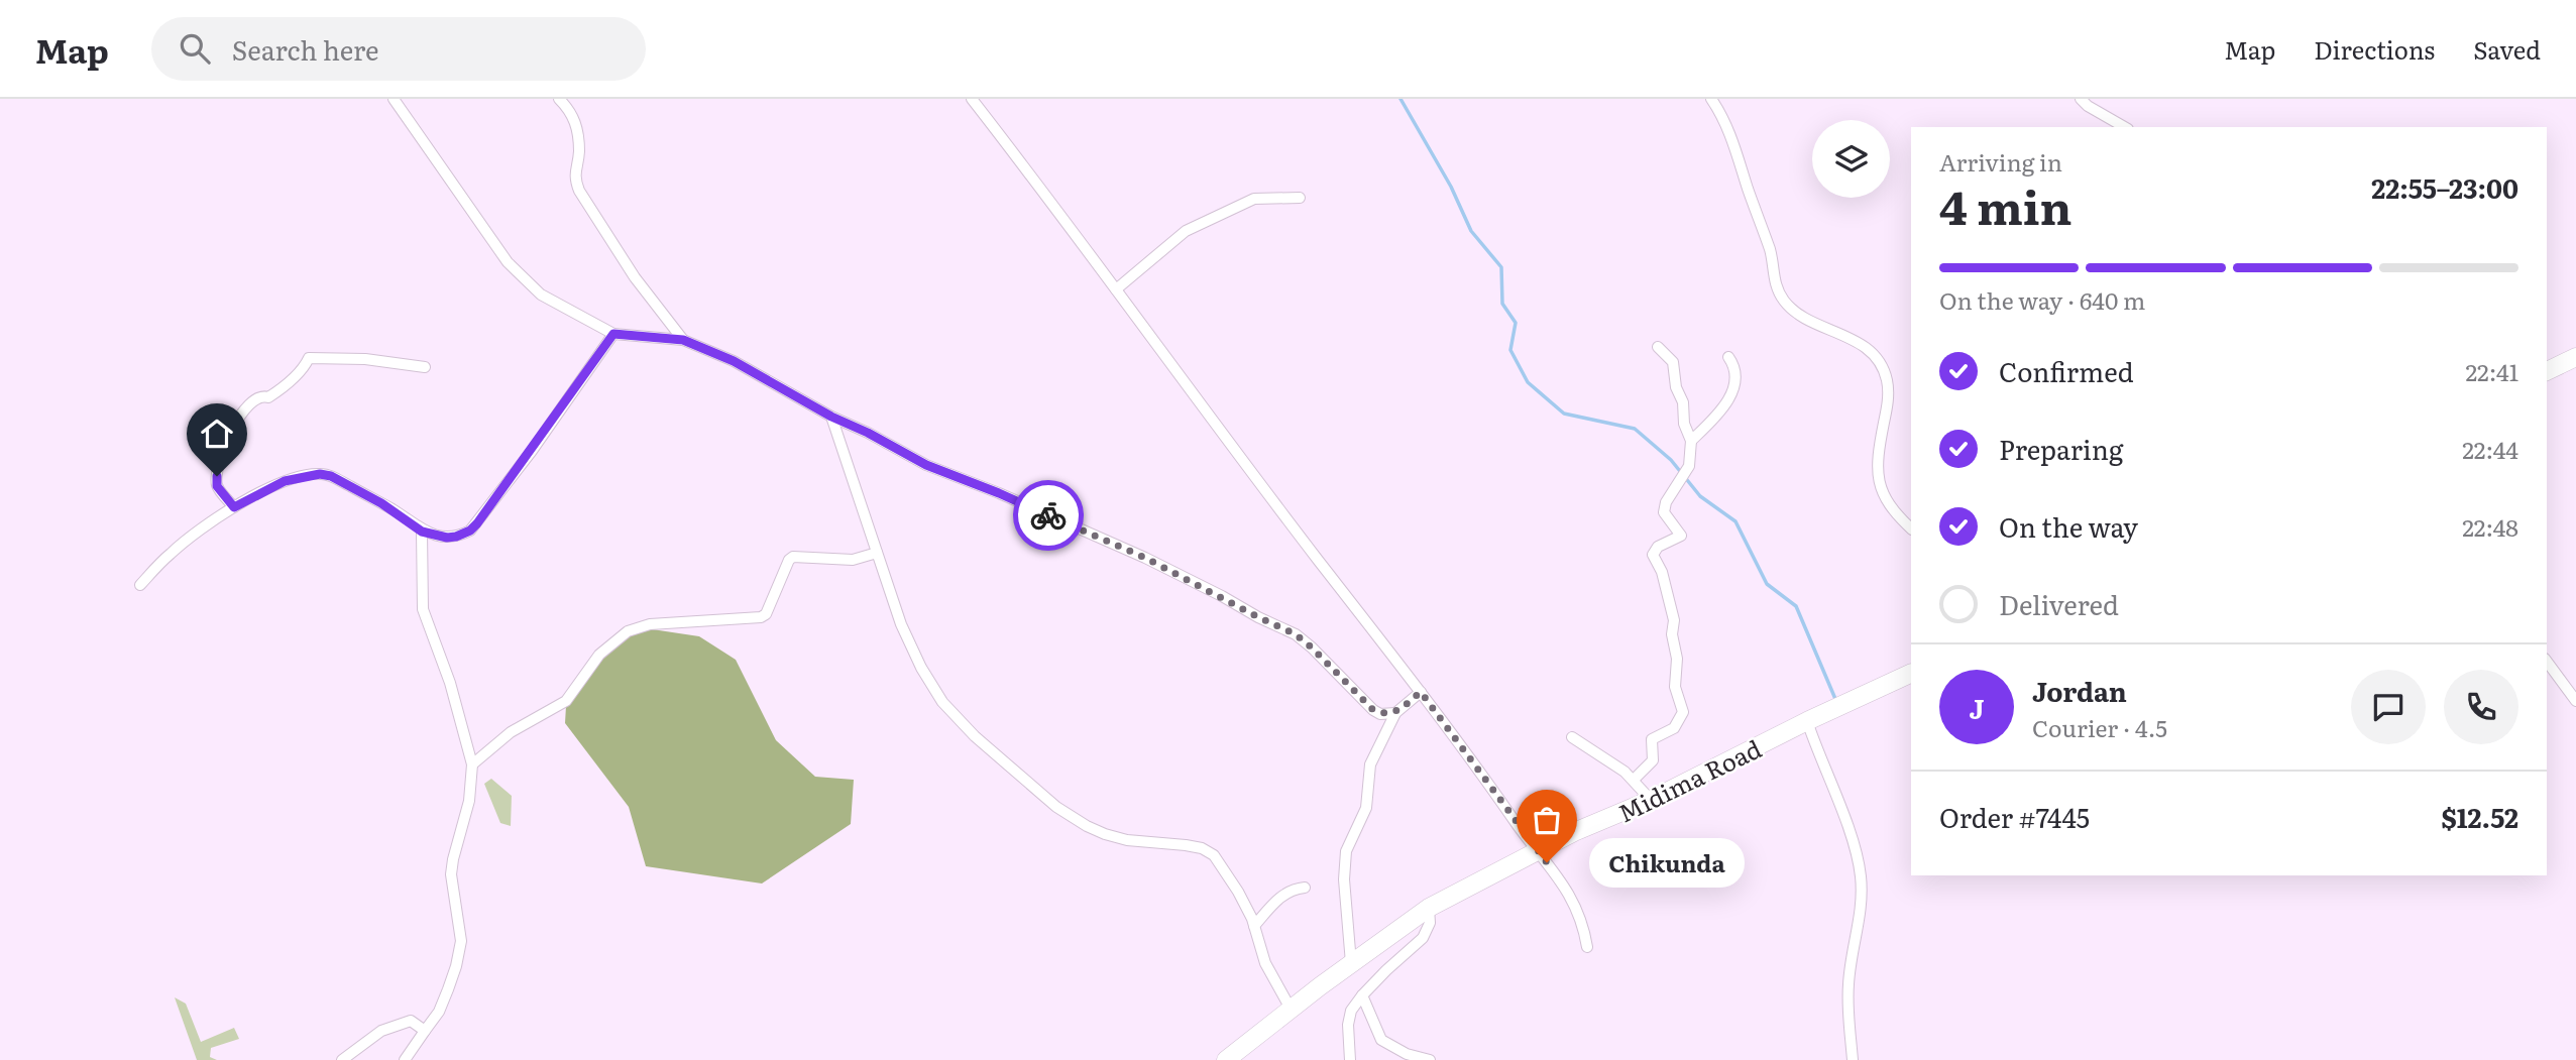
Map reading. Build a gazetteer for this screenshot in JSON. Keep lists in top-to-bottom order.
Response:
{
  "streets": {
    "main road": ["Midima Road"]
  },
  "places": ["Chikunda"],
  "page": {
    "header": "Map",
    "search": "Search here",
    "nav": ["Map", "Directions", "Saved"],
    "heading": ["4 min", "Arriving in", "22:55–23:00"],
    "panel": [
      "Jordan",
      "Courier · 4.5",
      "Order #7445",
      "$12.52"
    ],
    "bar": "On the way · 640 m",
    "list": [
      ["Confirmed", "22:41"],
      ["Preparing", "22:44"],
      ["On the way", "22:48"],
      "Delivered"
    ],
    "round": "J",
    "bubble": "Chikunda"
  }
}
